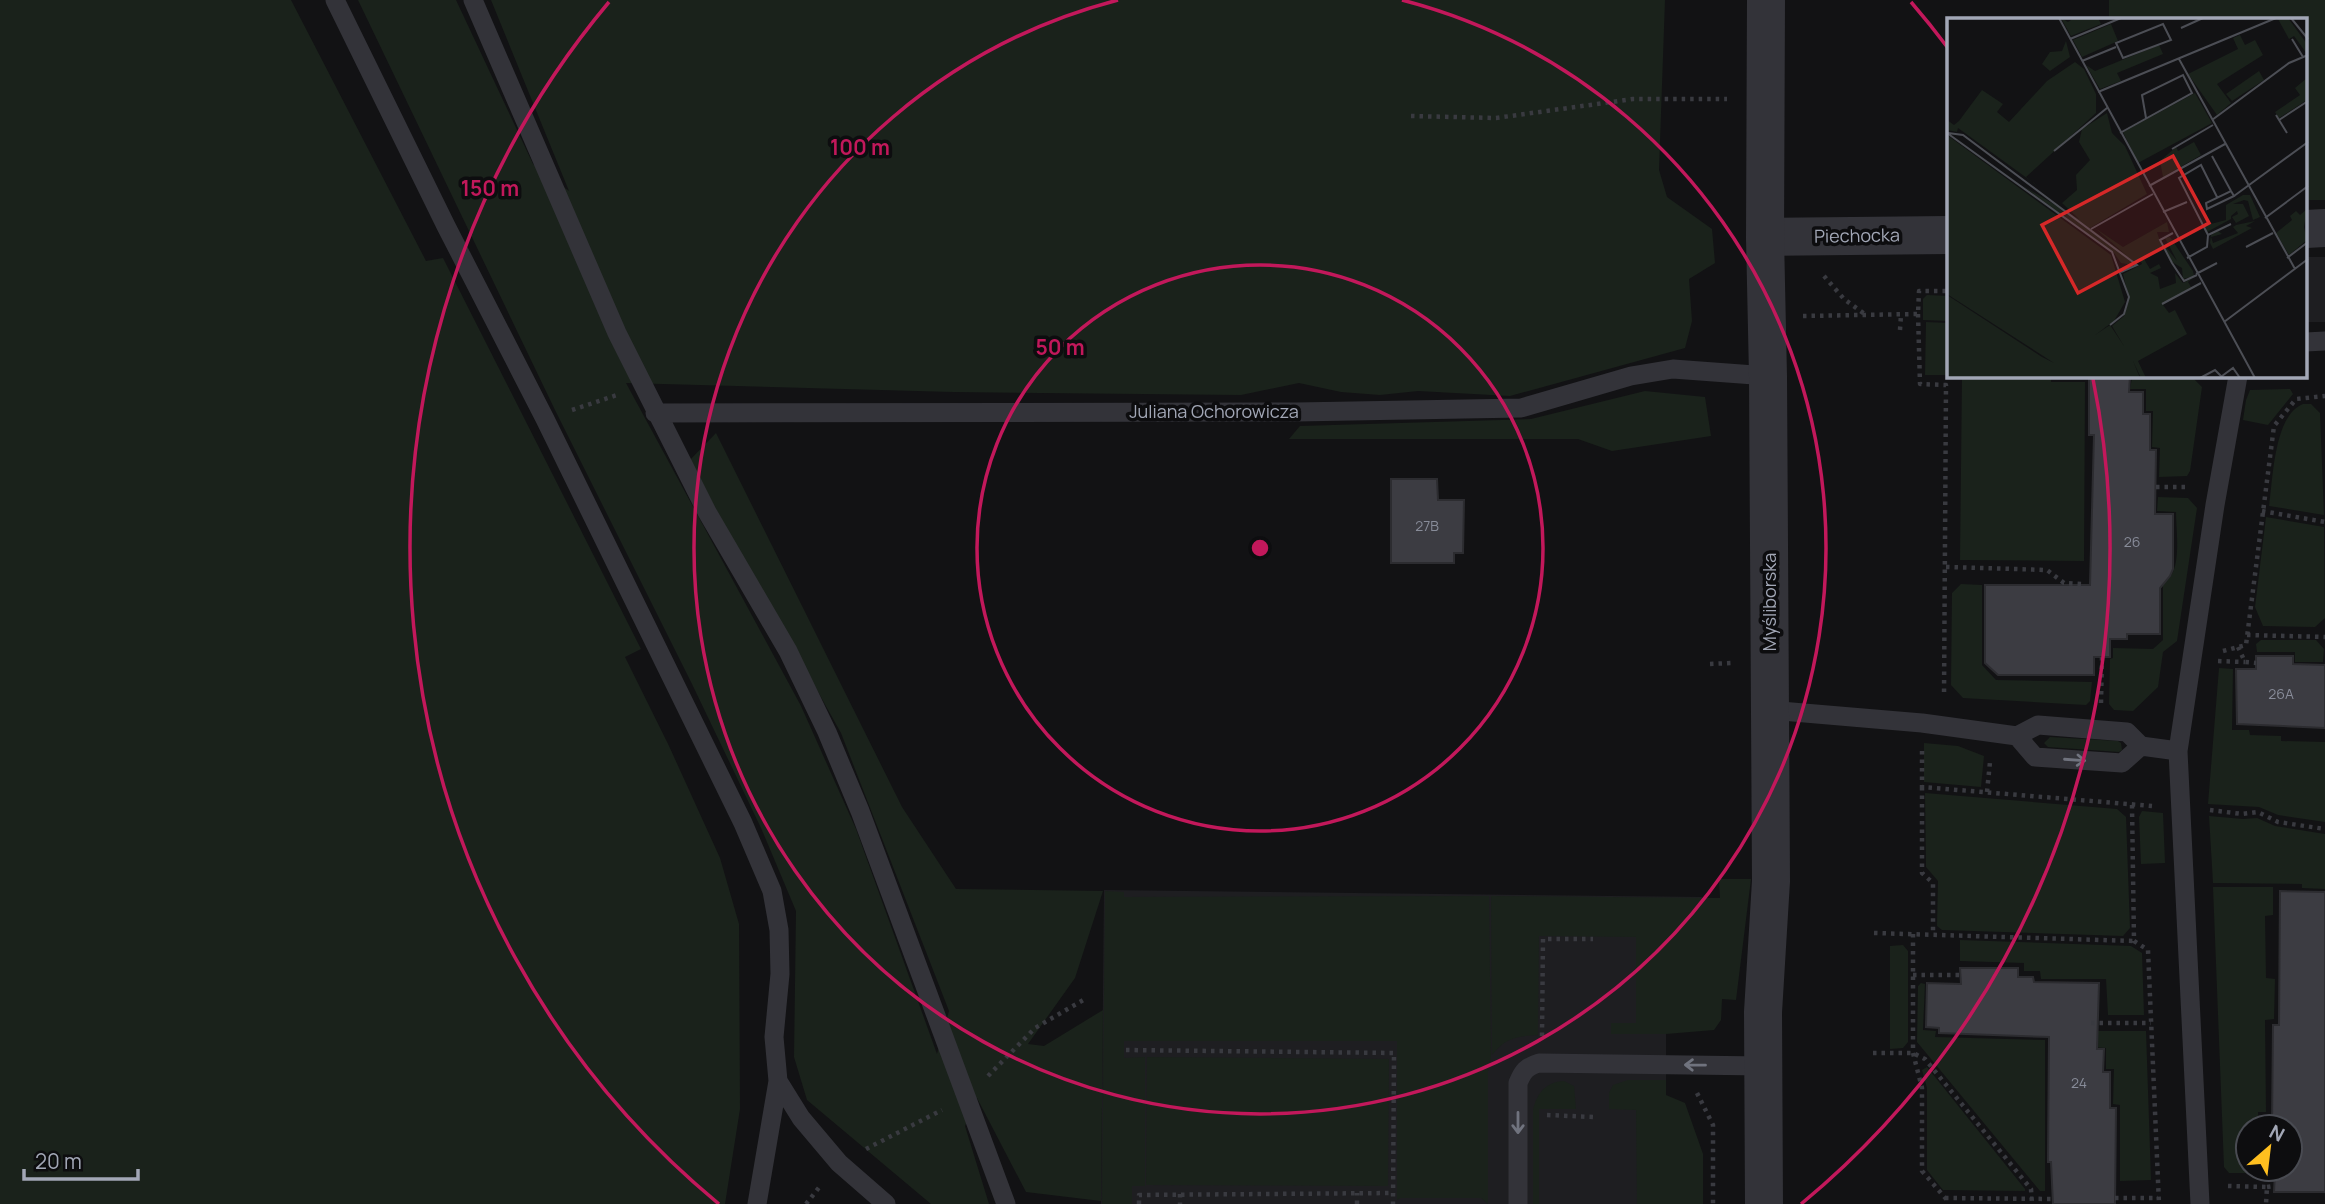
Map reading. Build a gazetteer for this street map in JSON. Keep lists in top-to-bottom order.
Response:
{
  "streets": {
    "street": ["Piechocka", "Myśliborska"],
    "lane": ["Juliana Ochorowicza"]
  },
  "crossings": [
    ["Piechocka", "Myśliborska"],
    ["Juliana Ochorowicza", "Myśliborska"]
  ],
  "house_numbers": [
    "27B",
    "26",
    "26A",
    "24"
  ],
  "scale_bar": "20 m",
  "north": "top right",
  "rings": ["100 m", "150 m", "50 m"]
}
